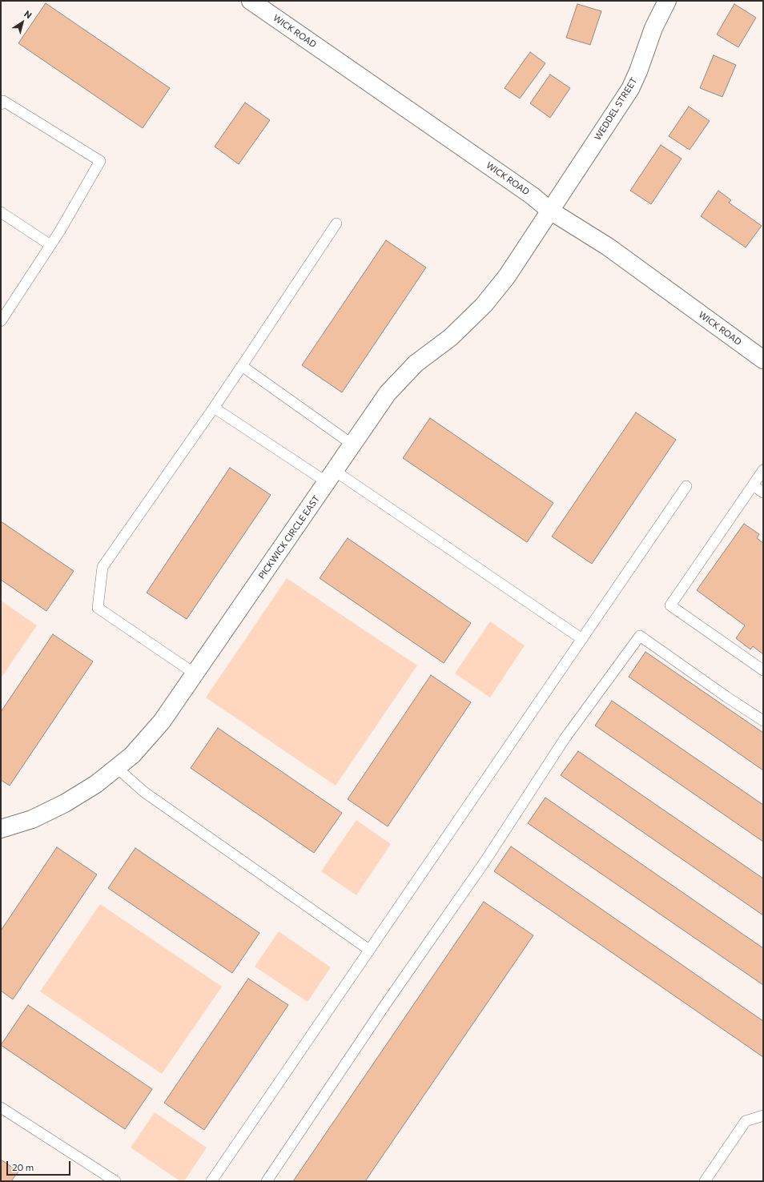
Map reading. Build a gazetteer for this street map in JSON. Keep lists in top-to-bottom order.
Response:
{
  "streets": {
    "street": ["WICK ROAD", "WEDDEL STREET", "PICKWICK CIRCLE EAST"]
  },
  "crossings": [
    ["WICK ROAD", "WEDDEL STREET"],
    ["WICK ROAD", "PICKWICK CIRCLE EAST"],
    ["WEDDEL STREET", "PICKWICK CIRCLE EAST"]
  ],
  "scale_bar": "20 m",
  "north": "top right"
}
